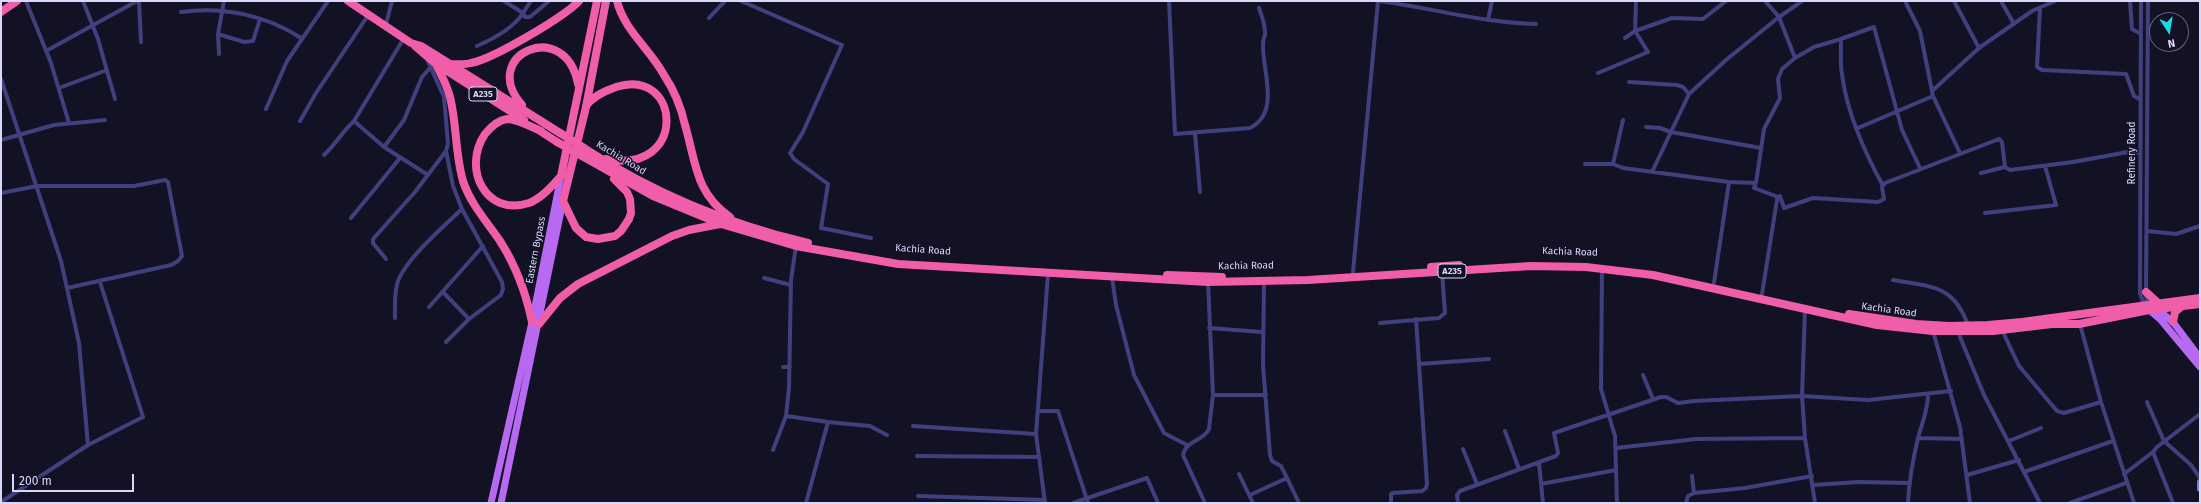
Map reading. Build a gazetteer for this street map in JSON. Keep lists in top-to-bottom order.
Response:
{
  "streets": {
    "highway": ["A235", "Kachia Road", "Eastern Bypass"],
    "street": ["Refinery Road"]
  },
  "crossings": [
    ["A235", "Kachia Road"],
    ["Refinery Road", "Kachia Road"]
  ],
  "scale_bar": "200 m",
  "north": "bottom"
}
